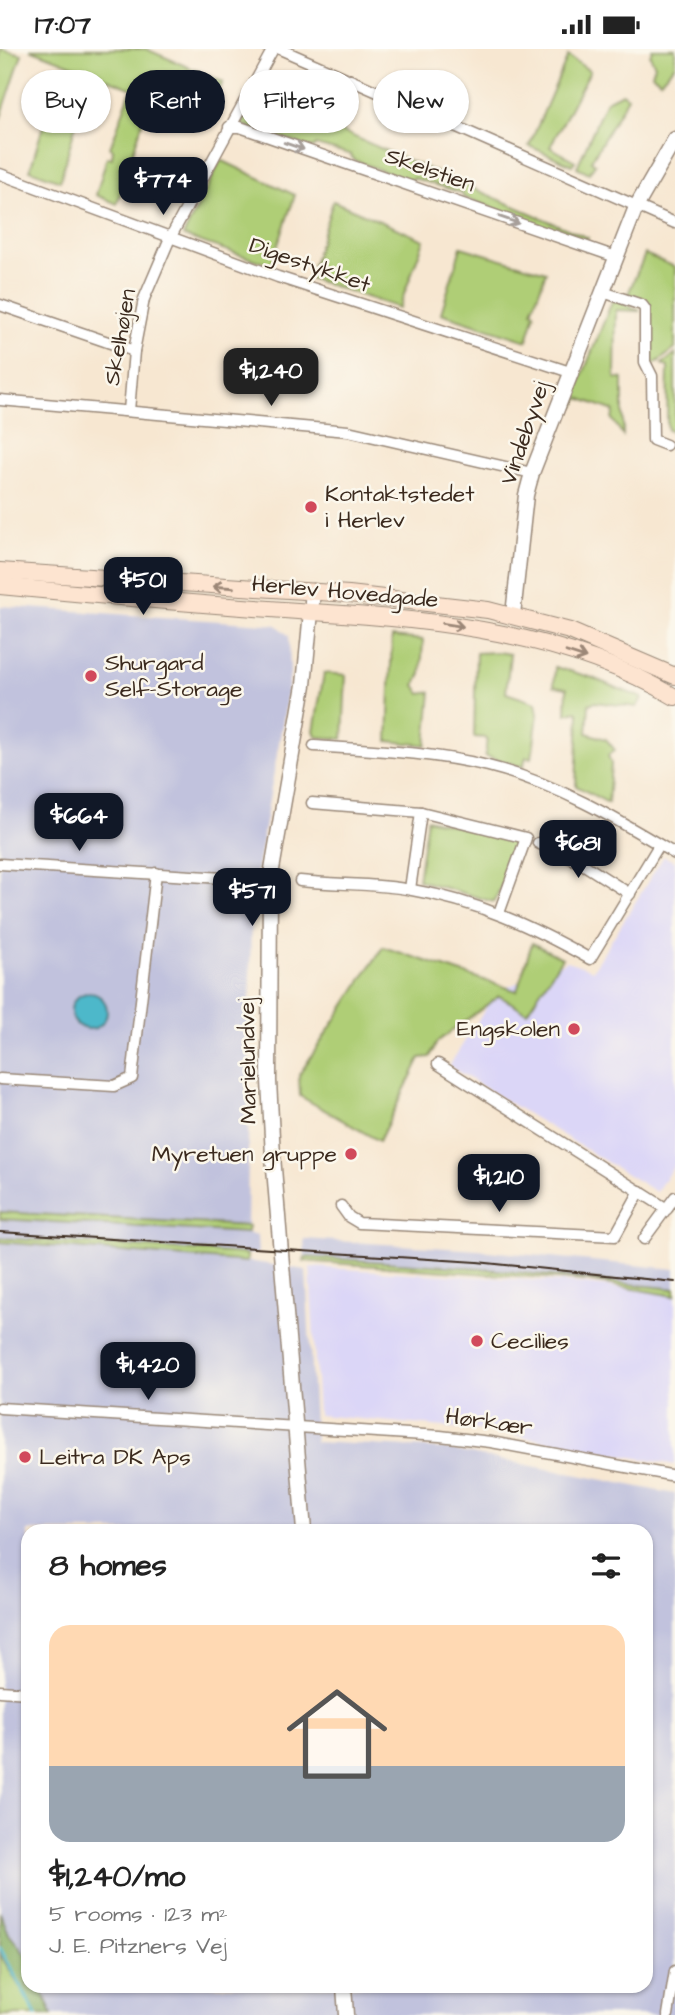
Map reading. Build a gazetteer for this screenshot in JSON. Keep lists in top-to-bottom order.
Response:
{
  "streets": {
    "main road": ["Herlev Hovedgade"],
    "street": [
      "Skelstien",
      "Digestykket",
      "Skelhøjen",
      "Vindebyvej",
      "Marielundvej",
      "Hørkær"
    ]
  },
  "crossings": [
    ["Skelstien", "Skelhøjen"],
    ["Skelstien", "Vindebyvej"],
    ["Digestykket", "Skelhøjen"],
    ["Digestykket", "Vindebyvej"],
    ["Vindebyvej", "Herlev Hovedgade"],
    ["Herlev Hovedgade", "Marielundvej"],
    ["Marielundvej", "Hørkær"]
  ],
  "places": [
    "Kontaktstedet i Herlev",
    "Shurgard Self-Storage",
    "Engskolen",
    "Myretuen gruppe",
    "Cecilies",
    "Leitra DK Aps"
  ],
  "page": {
    "status": "17:07",
    "chip": [
      "Buy",
      "Rent",
      "Filters",
      "New"
    ],
    "price": [
      "$774",
      "$1,240",
      "$501",
      "$664",
      "$681",
      "$571",
      "$1,210",
      "$1,420"
    ],
    "heading": "8 homes",
    "list": [
      {
        "name": "$1,240/mo",
        "note": "5 rooms · 123 m² · J. E. Pitzners Vej"
      }
    ]
  }
}
